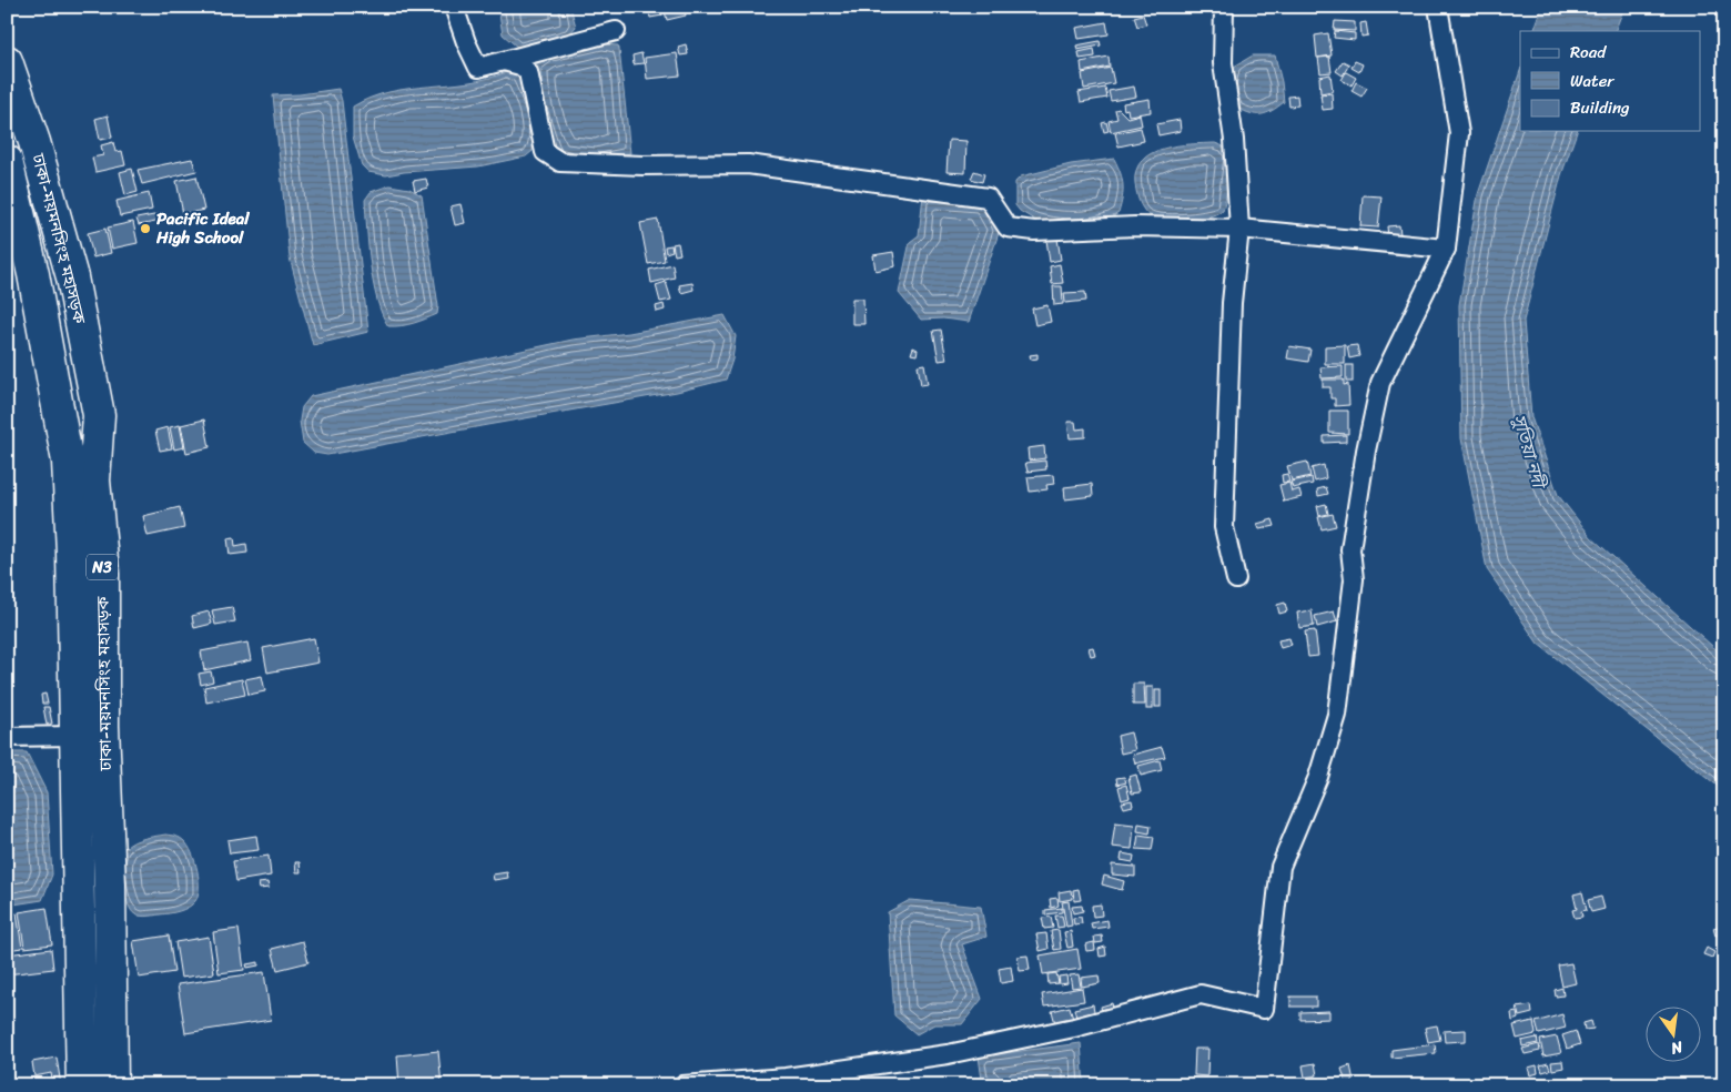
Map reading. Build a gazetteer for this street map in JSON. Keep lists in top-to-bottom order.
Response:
{
  "streets": {
    "highway": ["ঢাকা-ময়মনসিংহ মহাসড়ক", "N3"]
  },
  "water": ["সুতিয়া নদী"],
  "places": ["Pacific Ideal High School"],
  "legend": ["Road", "Water", "Building"],
  "north": "bottom"
}
